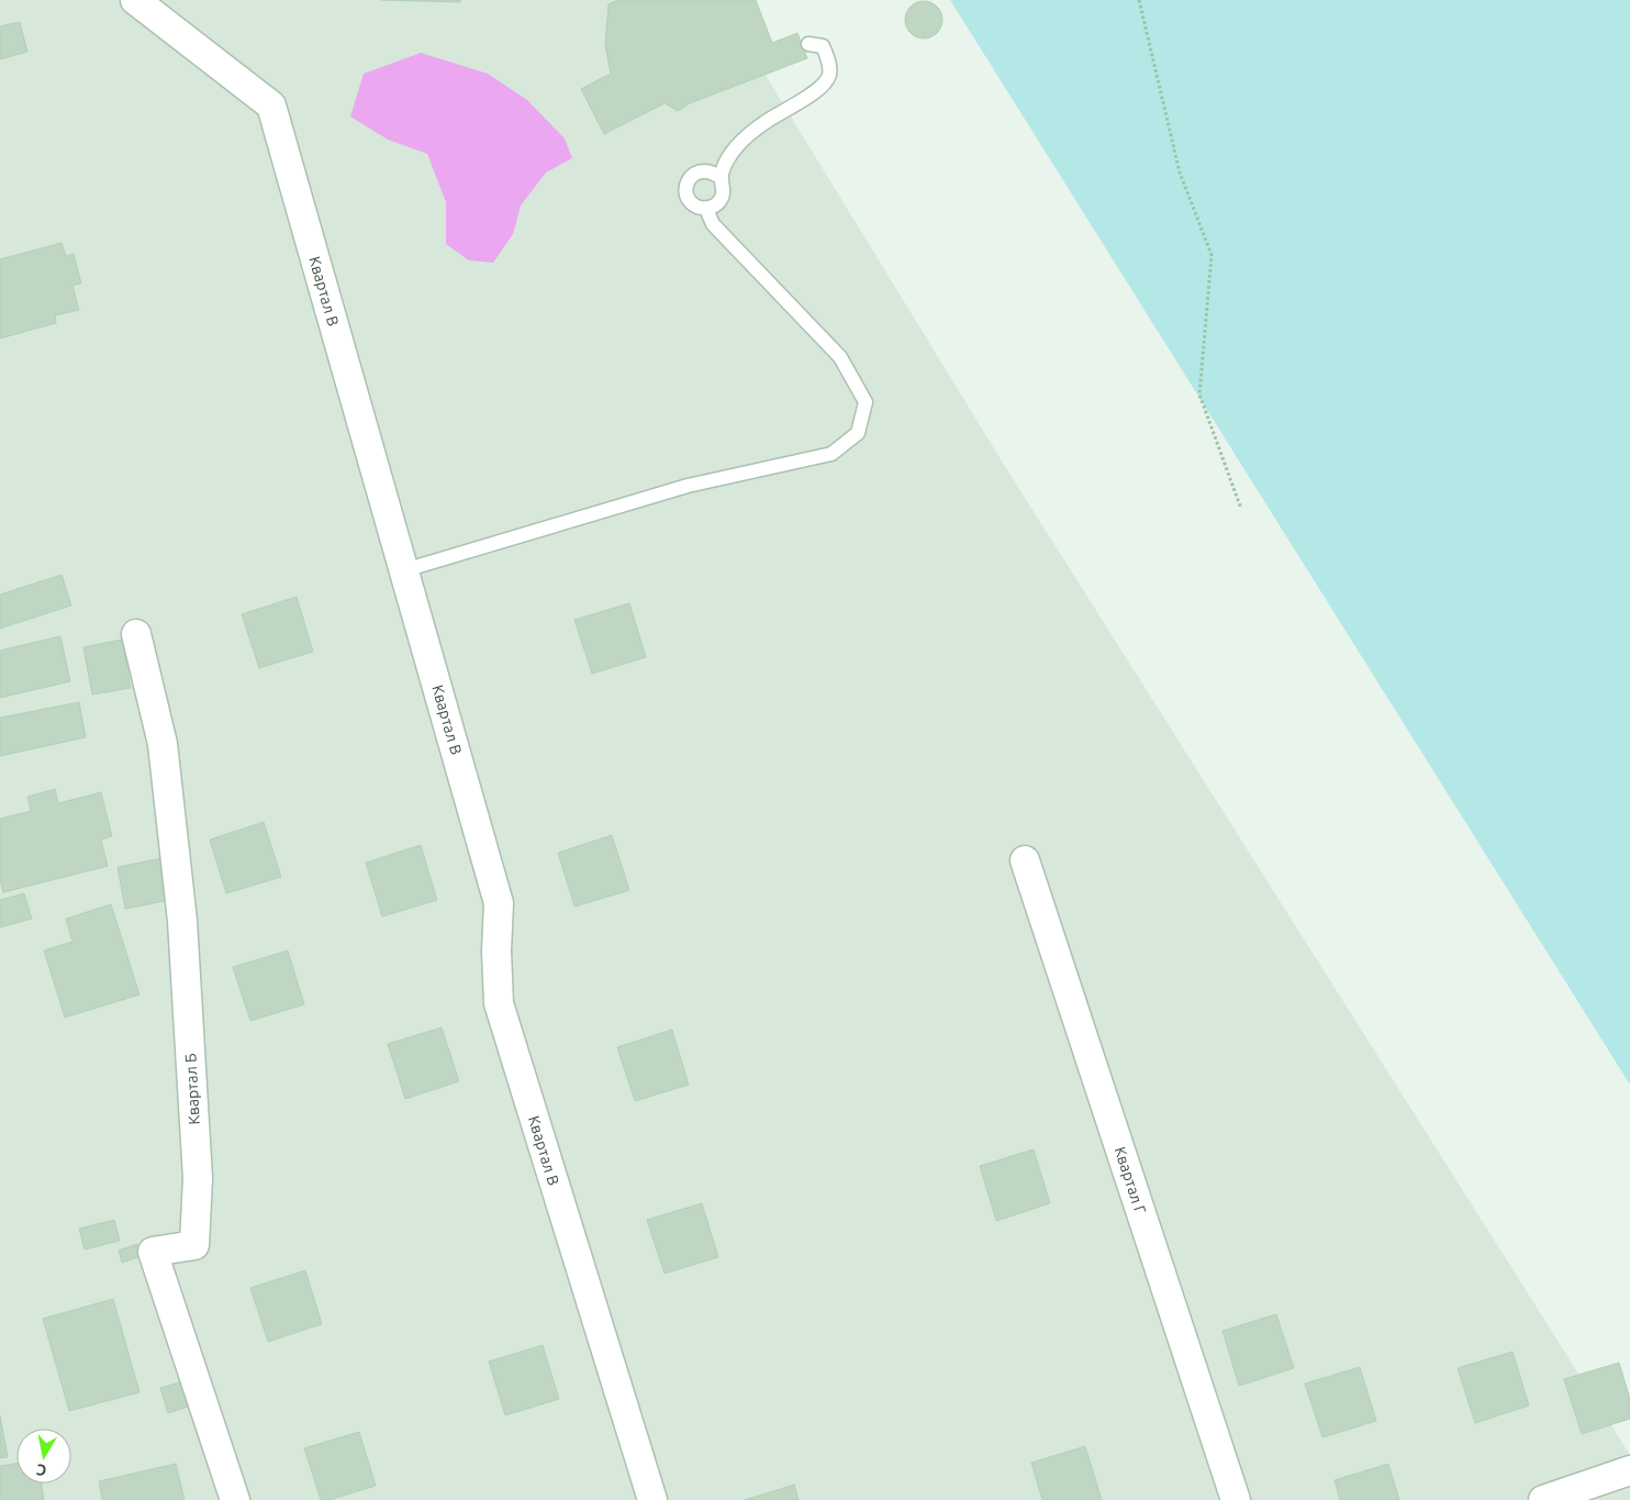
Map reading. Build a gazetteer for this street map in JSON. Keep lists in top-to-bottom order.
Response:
{
  "streets": {
    "street": ["Квартал В", "Квартал Б", "Квартал Г"]
  },
  "north": "bottom"
}
